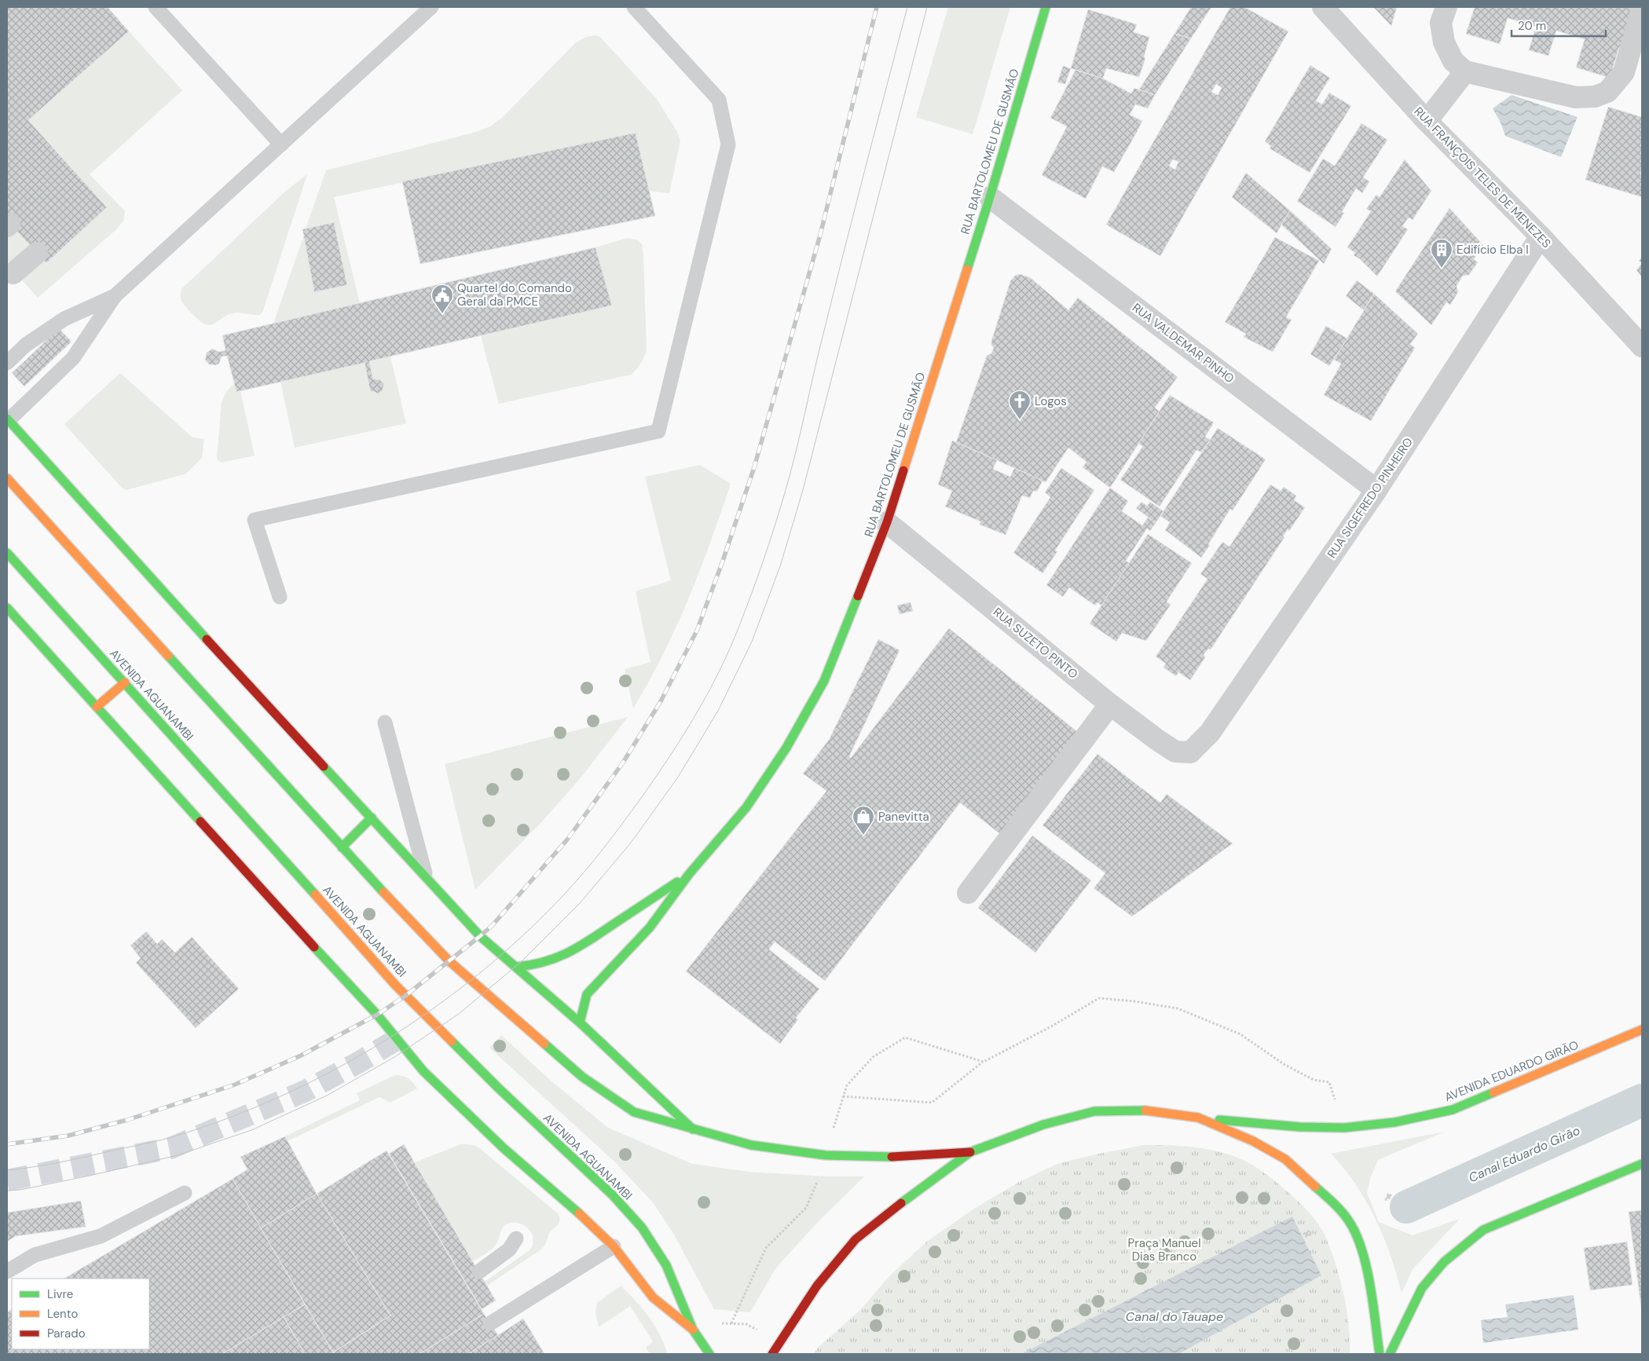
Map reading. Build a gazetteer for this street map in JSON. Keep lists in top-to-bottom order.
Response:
{
  "streets": {
    "main road": ["RUA BARTOLOMEU DE GUSMÃO", "AVENIDA AGUANAMBI", "AVENIDA EDUARDO GIRÃO"],
    "street": [
      "RUA FRANÇOIS TELES DE MENEZES",
      "RUA VALDEMAR PINHO",
      "RUA SIGEFREDO PINHEIRO",
      "RUA SUZETO PINTO"
    ]
  },
  "crossings": [
    ["RUA BARTOLOMEU DE GUSMÃO", "RUA VALDEMAR PINHO"],
    ["RUA BARTOLOMEU DE GUSMÃO", "RUA SUZETO PINTO"],
    ["RUA FRANÇOIS TELES DE MENEZES", "RUA SIGEFREDO PINHEIRO"],
    ["RUA VALDEMAR PINHO", "RUA SIGEFREDO PINHEIRO"],
    ["RUA SIGEFREDO PINHEIRO", "RUA SUZETO PINTO"]
  ],
  "water": ["Canal Eduardo Girão", "Canal do Tauape"],
  "parks": ["Praça Manuel Dias Branco"],
  "places": {
    "building": ["Edifício Elba I"],
    "public building": ["Quartel do Comando Geral da PMCE"],
    "church": ["Logos"],
    "shop": ["Panevitta"]
  },
  "legend": ["Livre", "Lento", "Parado"],
  "scale_bar": "20 m"
}
